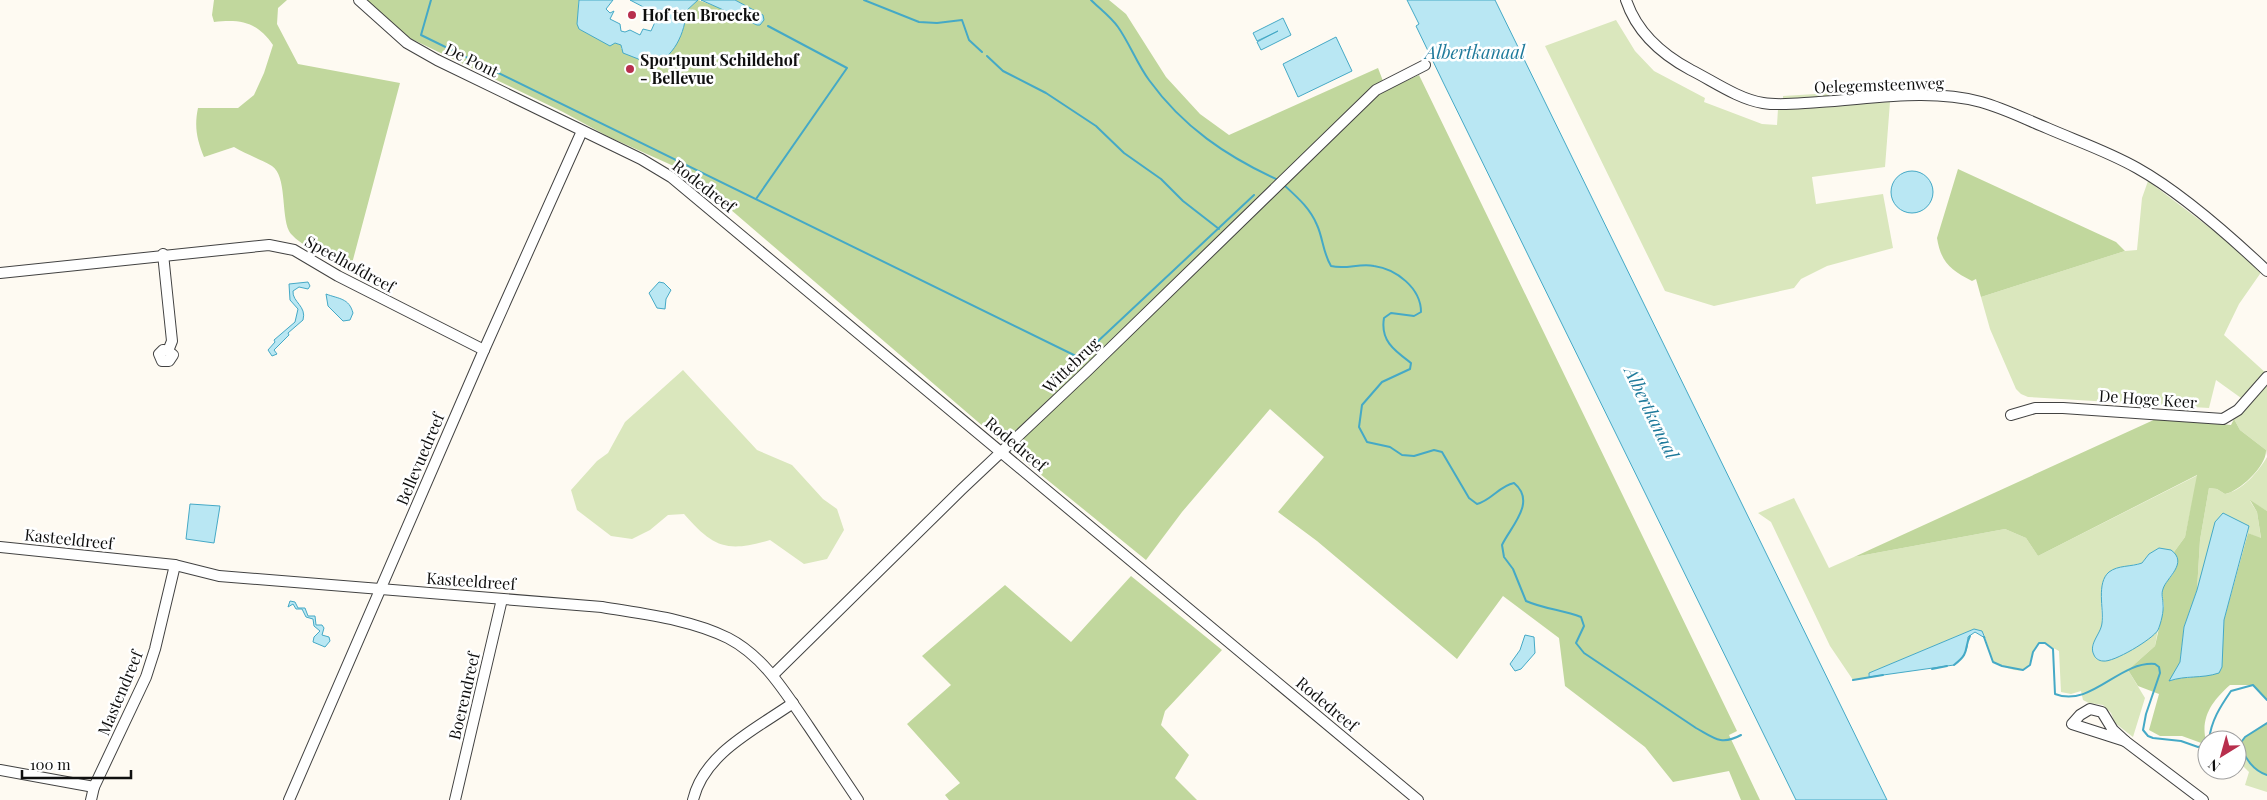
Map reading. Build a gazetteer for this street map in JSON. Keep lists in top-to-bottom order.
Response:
{
  "streets": {
    "street": [
      "De Pont",
      "Oelegemsteenweg",
      "Rodedreef",
      "Speelhofdreef",
      "Wittebrug",
      "De Hoge Keer",
      "Bellevuedreef",
      "Kasteeldreef",
      "Mastendreef",
      "Boerendreef"
    ]
  },
  "crossings": [
    ["De Pont", "Rodedreef"],
    ["De Pont", "Bellevuedreef"],
    ["Rodedreef", "Wittebrug"],
    ["Rodedreef", "Bellevuedreef"],
    ["Speelhofdreef", "Bellevuedreef"],
    ["Wittebrug", "Kasteeldreef"],
    ["Bellevuedreef", "Kasteeldreef"],
    ["Kasteeldreef", "Mastendreef"],
    ["Kasteeldreef", "Boerendreef"]
  ],
  "water": ["Albertkanaal"],
  "places": ["Hof ten Broecke", "Sportpunt Schildehof - Bellevue"],
  "scale_bar": "100 m",
  "north": "bottom left"
}
